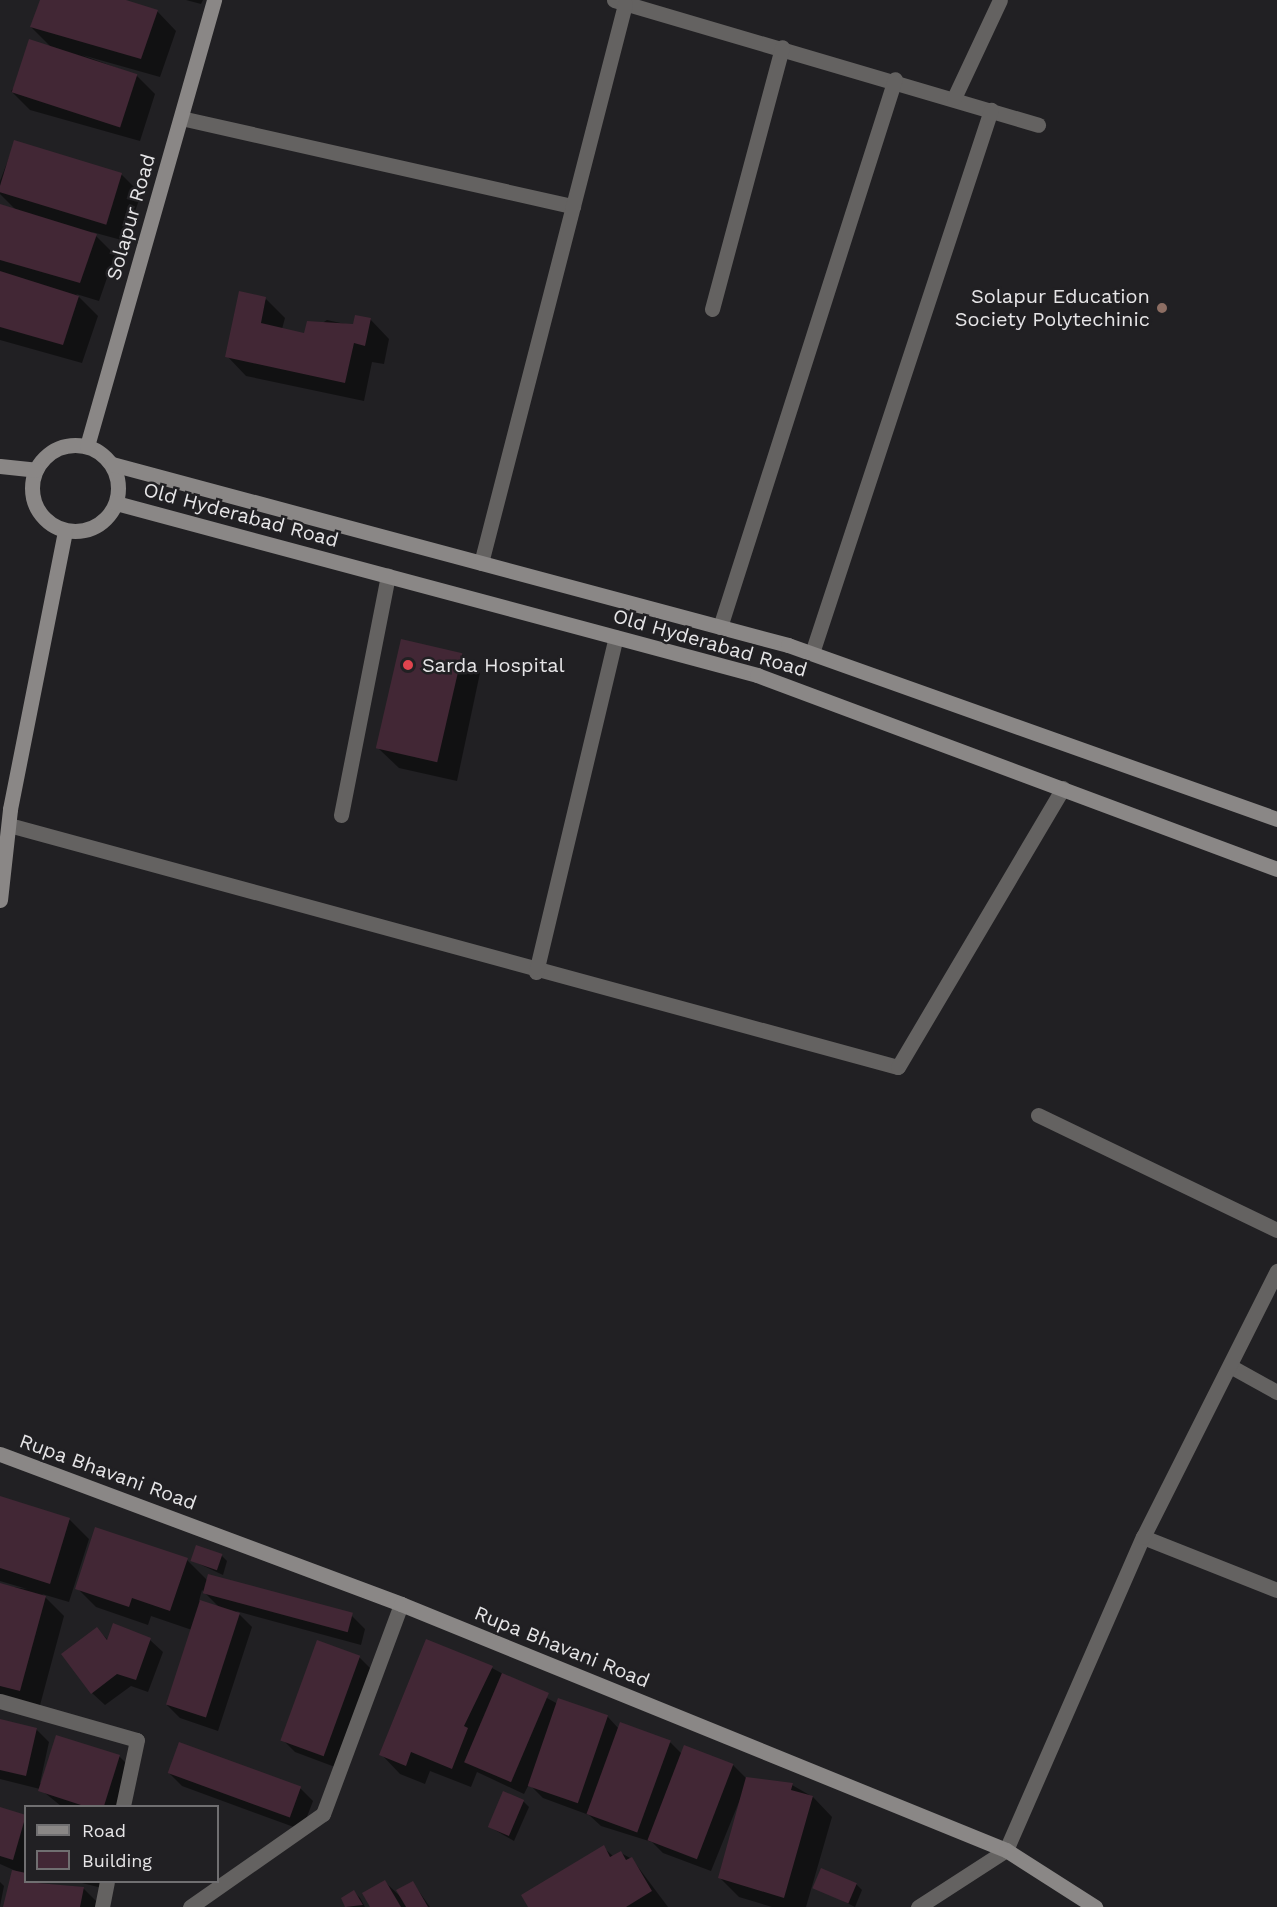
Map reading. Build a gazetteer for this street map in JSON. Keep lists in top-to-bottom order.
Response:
{
  "streets": {
    "main road": ["Solapur Road", "Old Hyderabad Road", "Rupa Bhavani Road"]
  },
  "crossings": [
    ["Solapur Road", "Old Hyderabad Road"]
  ],
  "places": ["Solapur Education Society Polytechinic", "Sarda Hospital"],
  "legend": ["Road", "Building"]
}
